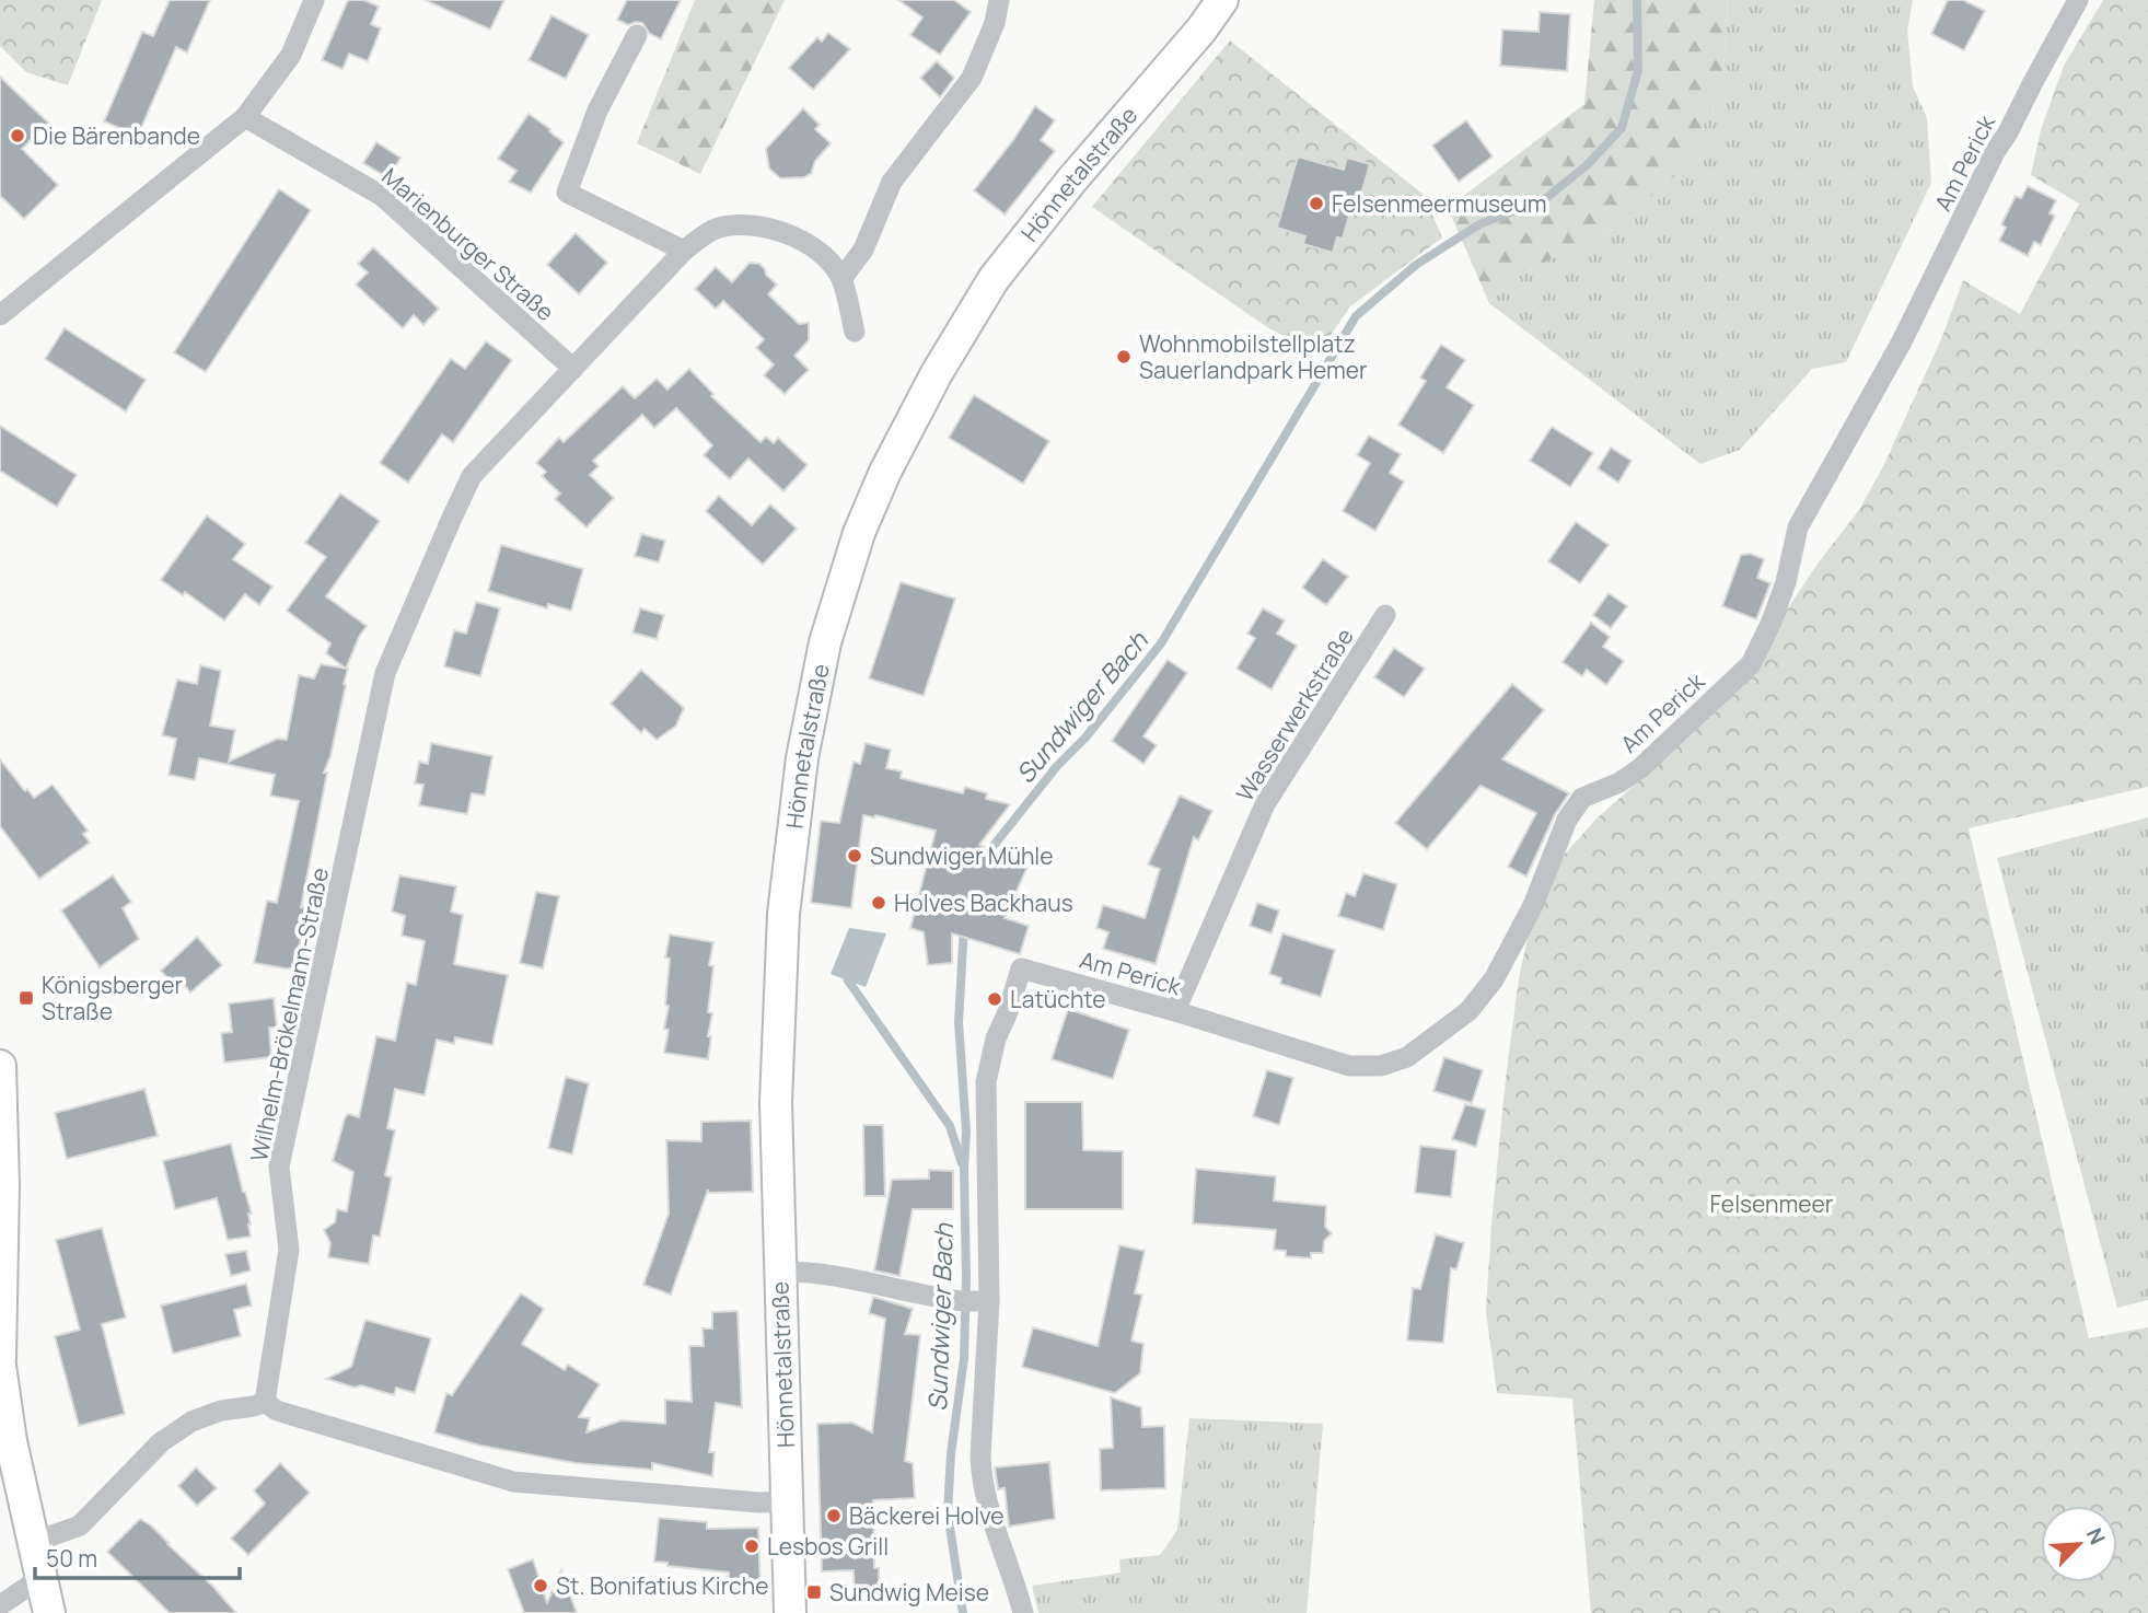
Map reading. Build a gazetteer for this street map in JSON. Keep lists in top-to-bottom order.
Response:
{
  "streets": {
    "main road": ["Hönnetalstraße"],
    "street": [
      "Am Perick",
      "Marienburger Straße",
      "Wasserwerkstraße",
      "Wilhelm-Brökelmann-Straße"
    ]
  },
  "crossings": [
    ["Am Perick", "Wasserwerkstraße"],
    ["Marienburger Straße", "Wilhelm-Brökelmann-Straße"]
  ],
  "water": ["Sundwiger Bach"],
  "parks": ["Felsenmeer"],
  "places": {
    "other": [
      "Die Bärenbande",
      "Felsenmeermuseum",
      "Wohnmobilstellplatz Sauerlandpark Hemer",
      "Sundwiger Mühle",
      "Holves Backhaus",
      "Latüchte",
      "Bäckerei Holve",
      "Lesbos Grill",
      "St. Bonifatius Kirche"
    ],
    "transit": ["Königsberger Straße", "Sundwig Meise"]
  },
  "scale_bar": "50 m",
  "north": "top right"
}
